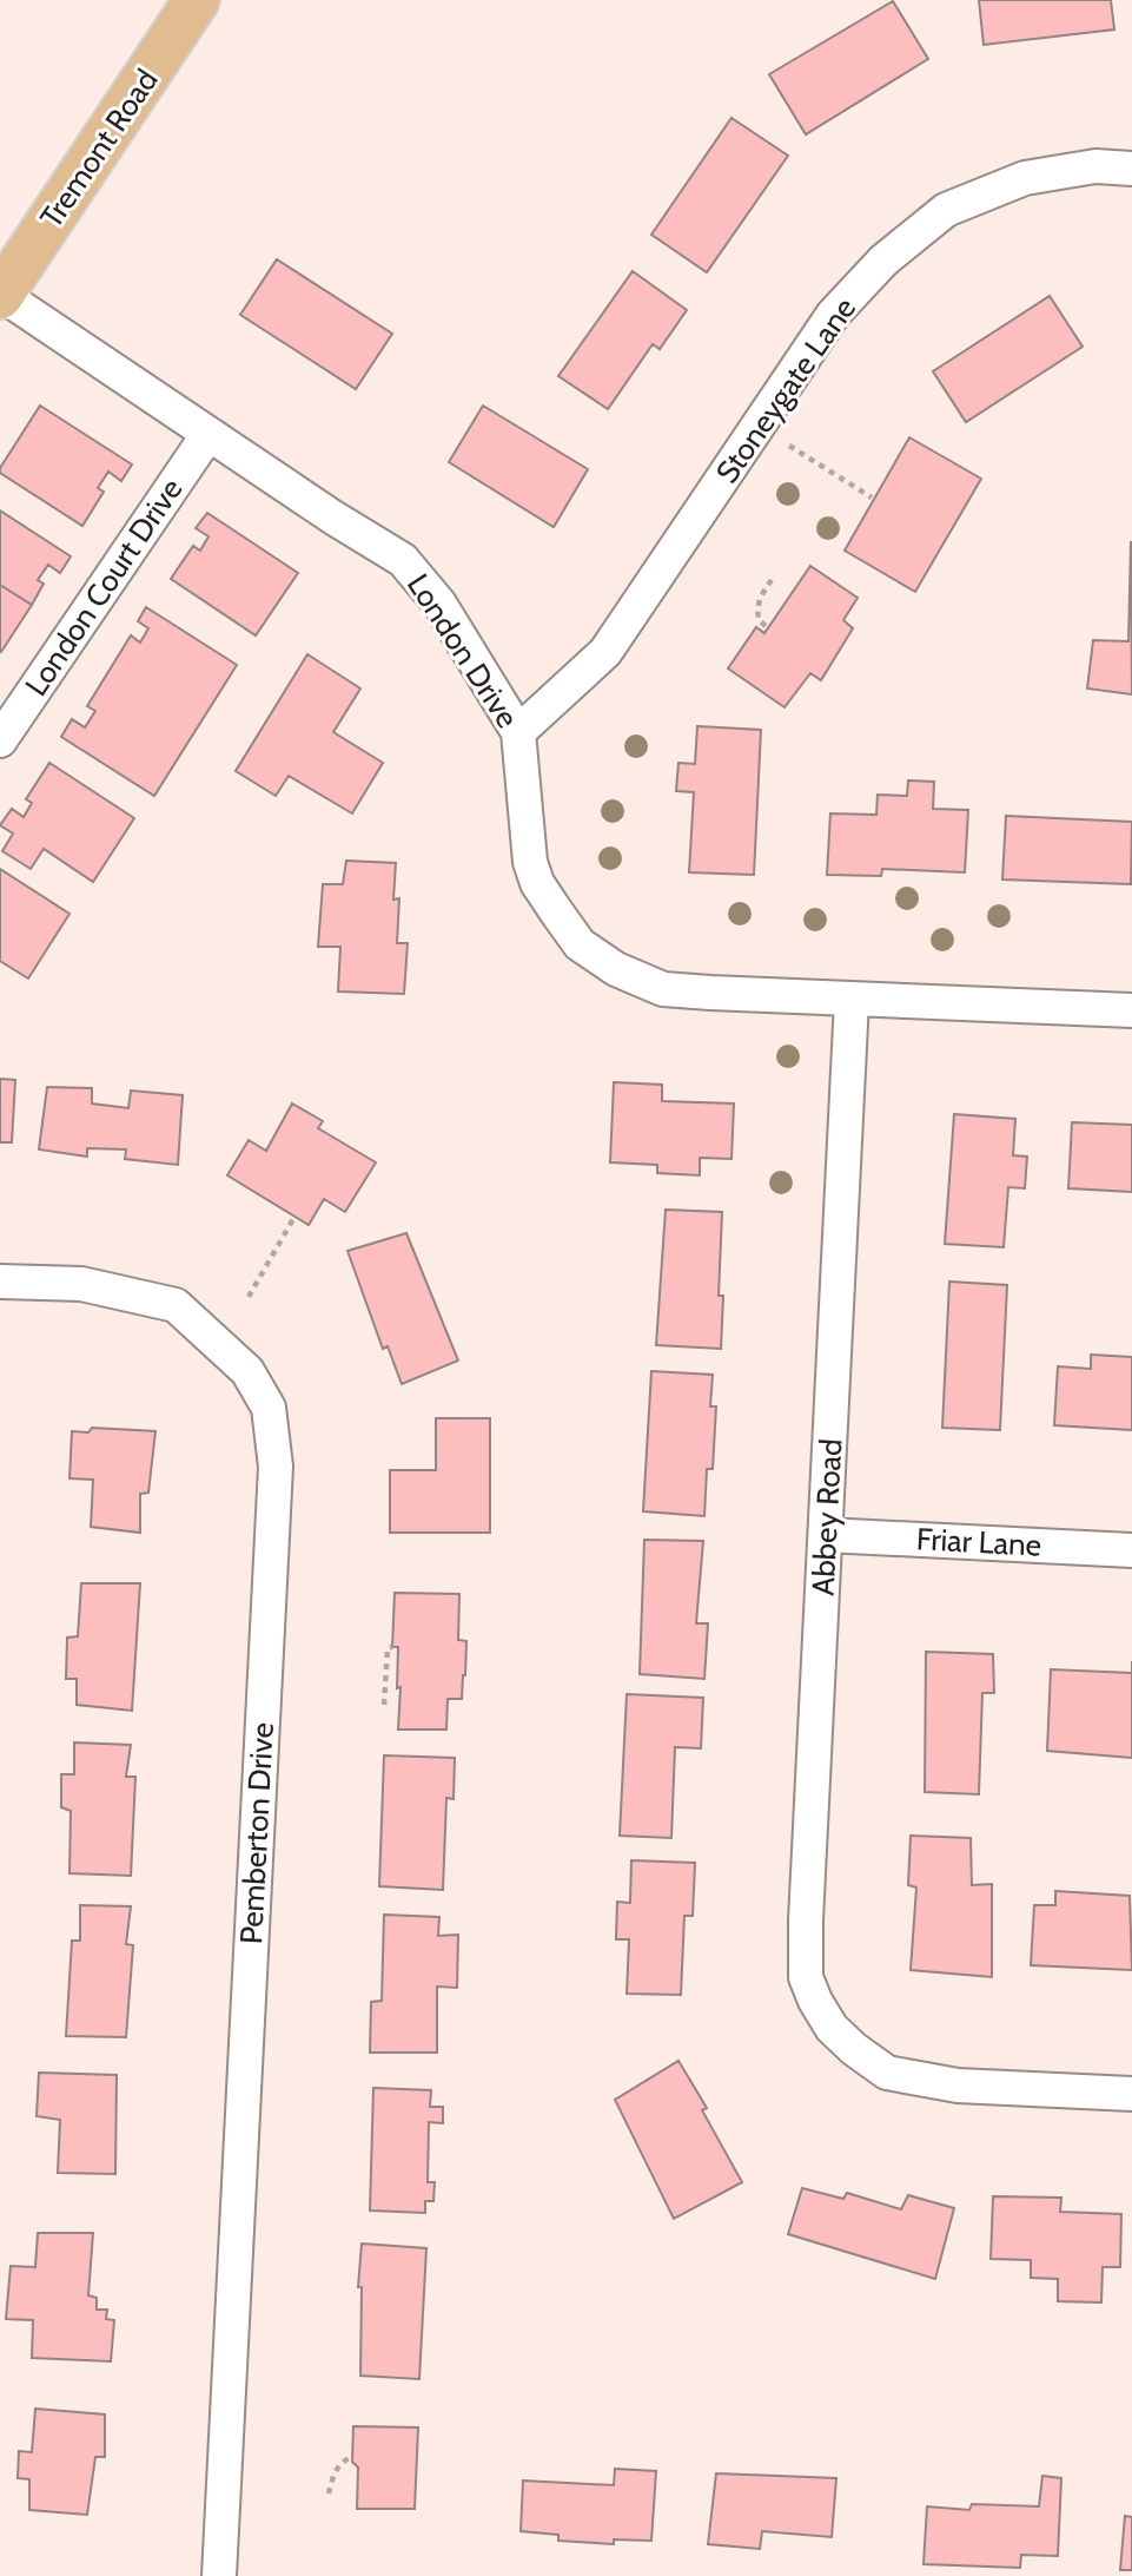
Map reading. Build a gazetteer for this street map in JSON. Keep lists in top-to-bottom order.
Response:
{
  "streets": {
    "main road": ["Tremont Road"],
    "street": [
      "Stoneygate Lane",
      "London Court Drive",
      "London Drive",
      "Abbey Road",
      "Friar Lane",
      "Pemberton Drive"
    ]
  },
  "crossings": [
    ["Tremont Road", "London Drive"],
    ["Stoneygate Lane", "London Drive"],
    ["London Court Drive", "London Drive"],
    ["London Drive", "Abbey Road"],
    ["Abbey Road", "Friar Lane"]
  ]
}
